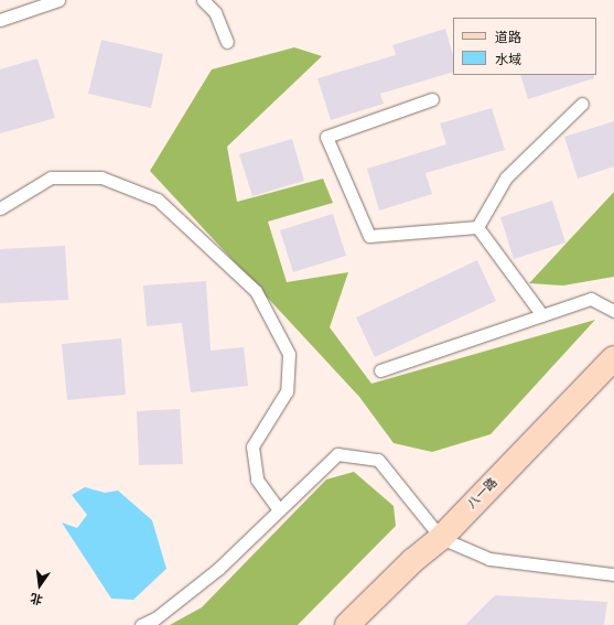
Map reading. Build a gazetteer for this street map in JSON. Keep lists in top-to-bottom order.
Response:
{
  "streets": {
    "main road": ["八一路"]
  },
  "legend": ["道路", "水域"],
  "north": "bottom"
}
